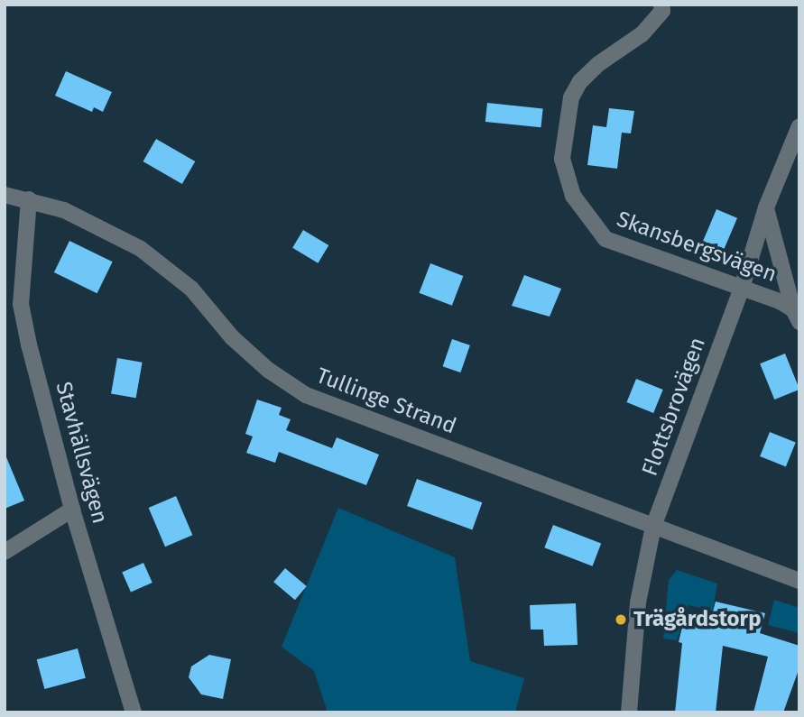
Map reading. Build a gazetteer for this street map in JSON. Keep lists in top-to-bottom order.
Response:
{
  "streets": {
    "street": [
      "Skansbergsvägen",
      "Tullinge Strand",
      "Flottsbrovägen",
      "Stavhällsvägen"
    ]
  },
  "crossings": [
    ["Skansbergsvägen", "Flottsbrovägen"],
    ["Tullinge Strand", "Flottsbrovägen"],
    ["Tullinge Strand", "Stavhällsvägen"]
  ],
  "places": ["Trägårdstorp"]
}
